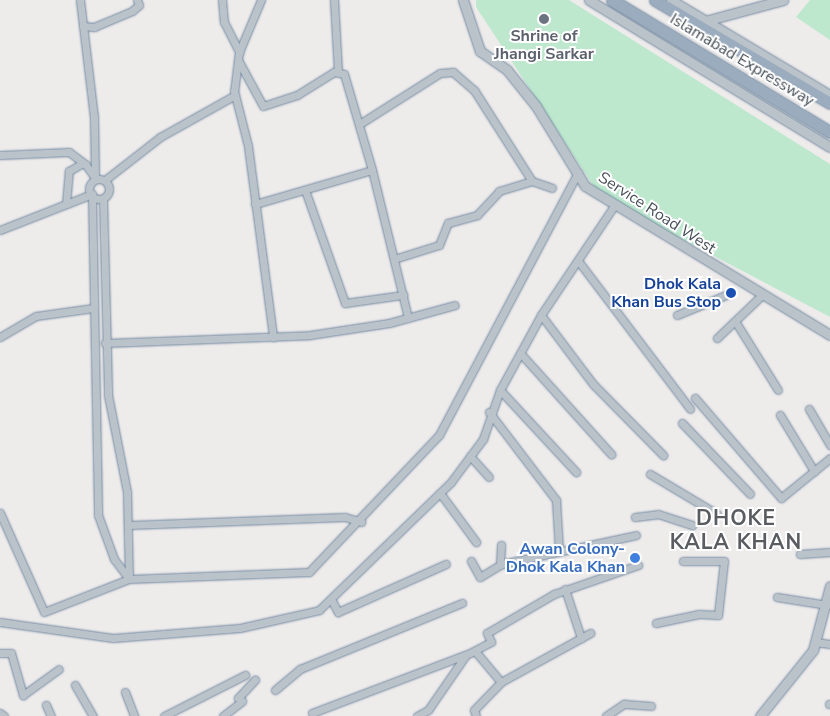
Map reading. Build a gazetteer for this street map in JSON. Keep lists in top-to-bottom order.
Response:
{
  "streets": {
    "highway": ["Islamabad Expressway"],
    "street": ["Service Road West"]
  },
  "districts": ["DHOKE KALA KHAN"],
  "places": ["Shrine of Jhangi Sarkar", "Dhok Kala Khan Bus Stop", "Awan Colony- Dhok Kala Khan"]
}
